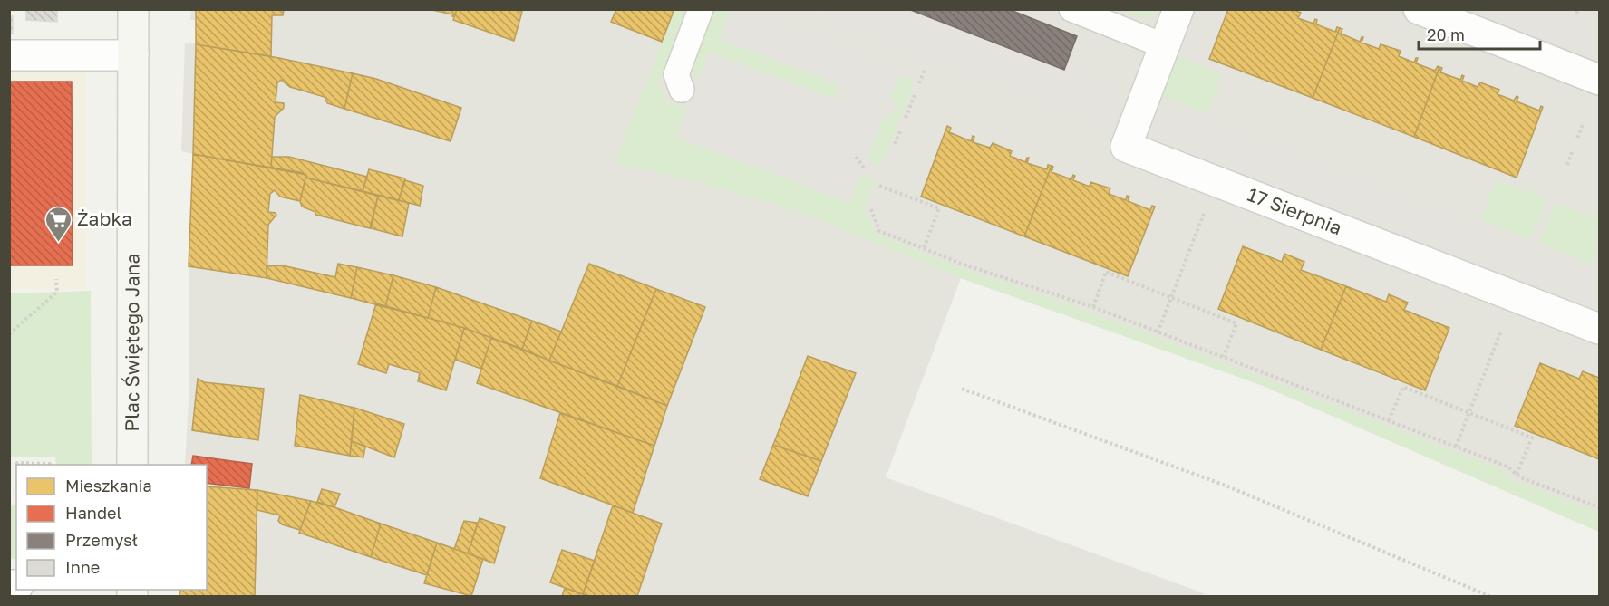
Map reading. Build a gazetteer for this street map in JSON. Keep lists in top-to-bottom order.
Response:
{
  "streets": {
    "street": ["17 Sierpnia", "Plac Świętego Jana"]
  },
  "places": {
    "supermarket": ["Żabka"]
  },
  "legend": [
    "Mieszkania",
    "Handel",
    "Przemysł",
    "Inne"
  ],
  "scale_bar": "20 m"
}
